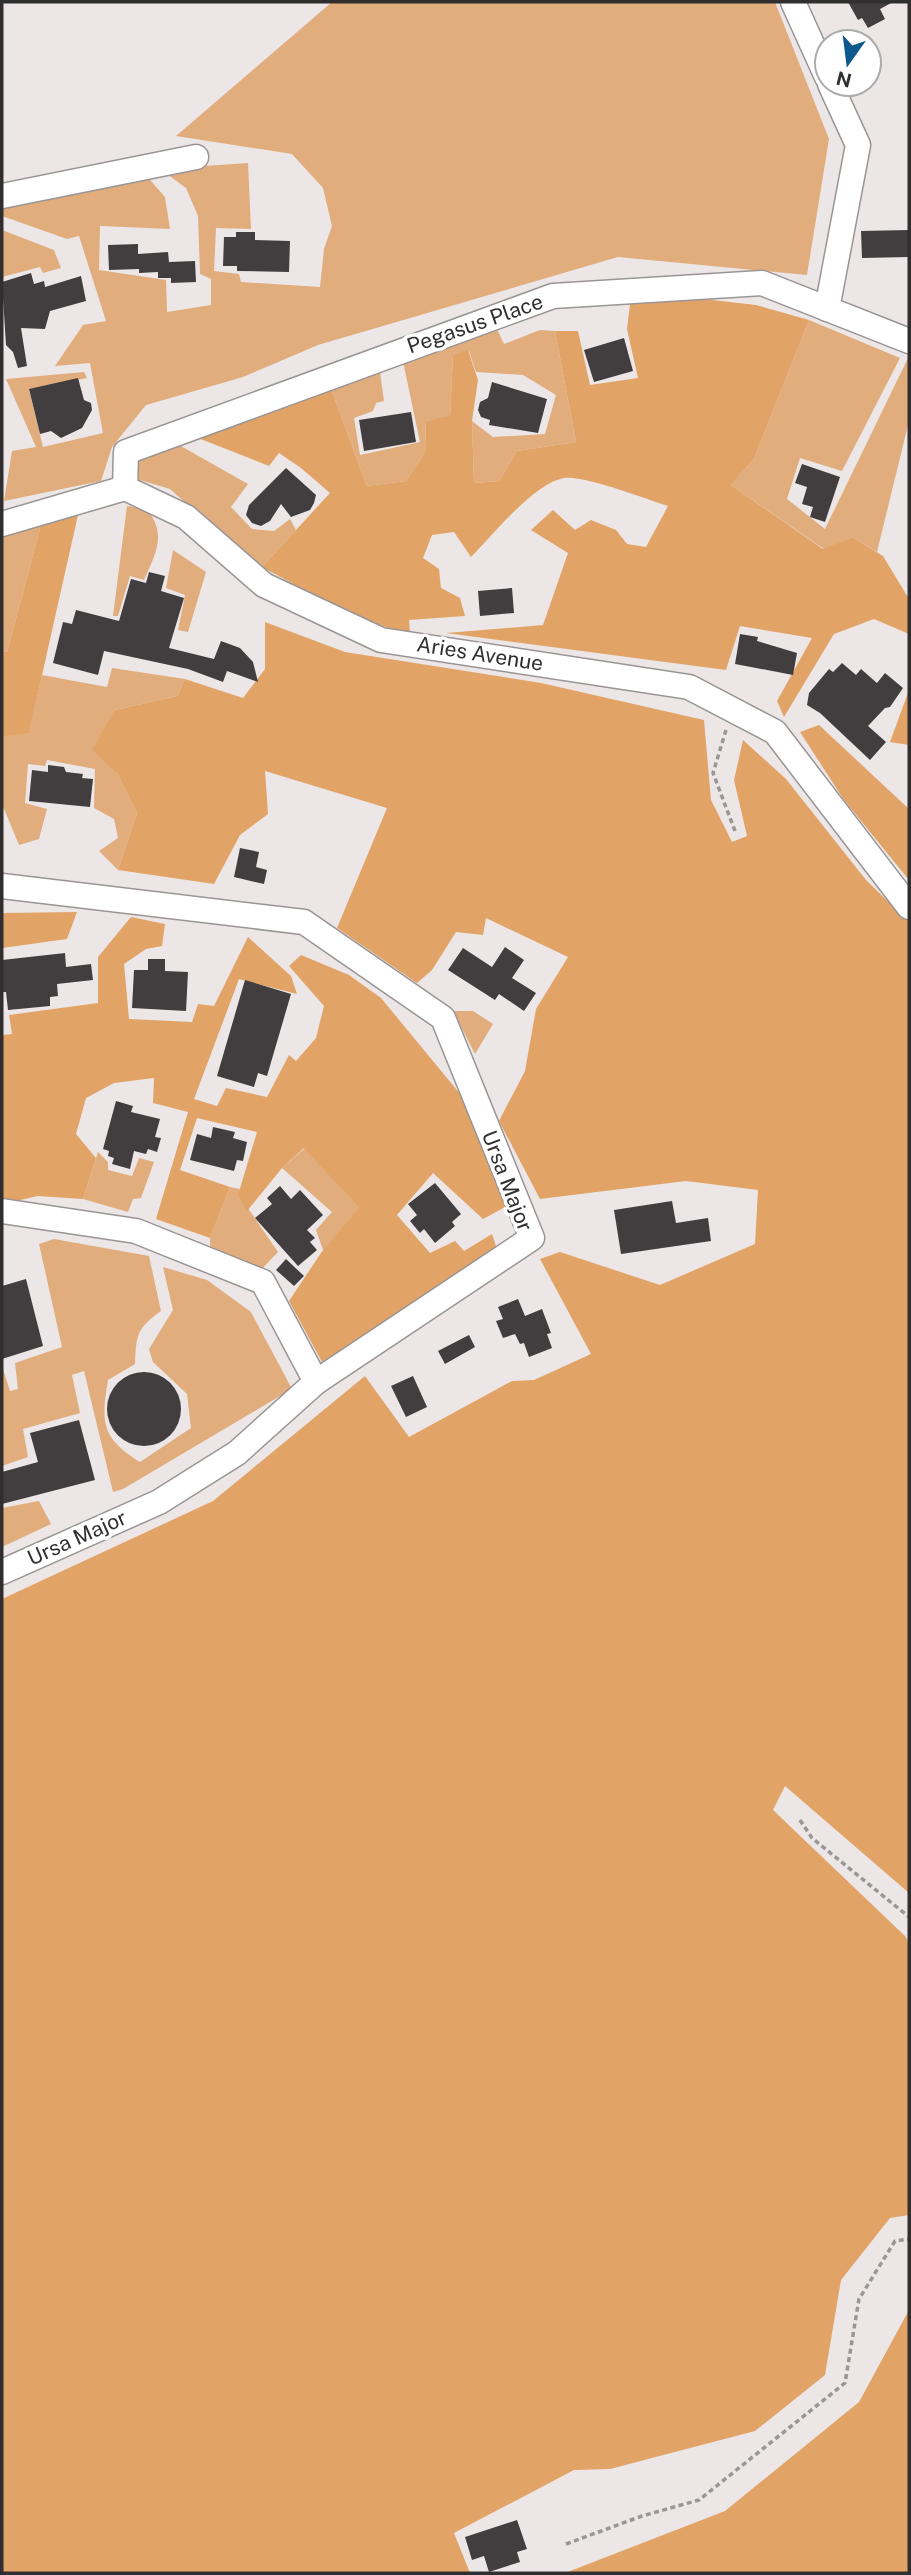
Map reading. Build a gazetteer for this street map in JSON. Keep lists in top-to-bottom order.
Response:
{
  "streets": {
    "street": ["Pegasus Place", "Aries Avenue", "Ursa Major"]
  },
  "crossings": [
    ["Pegasus Place", "Aries Avenue"]
  ],
  "north": "bottom"
}
